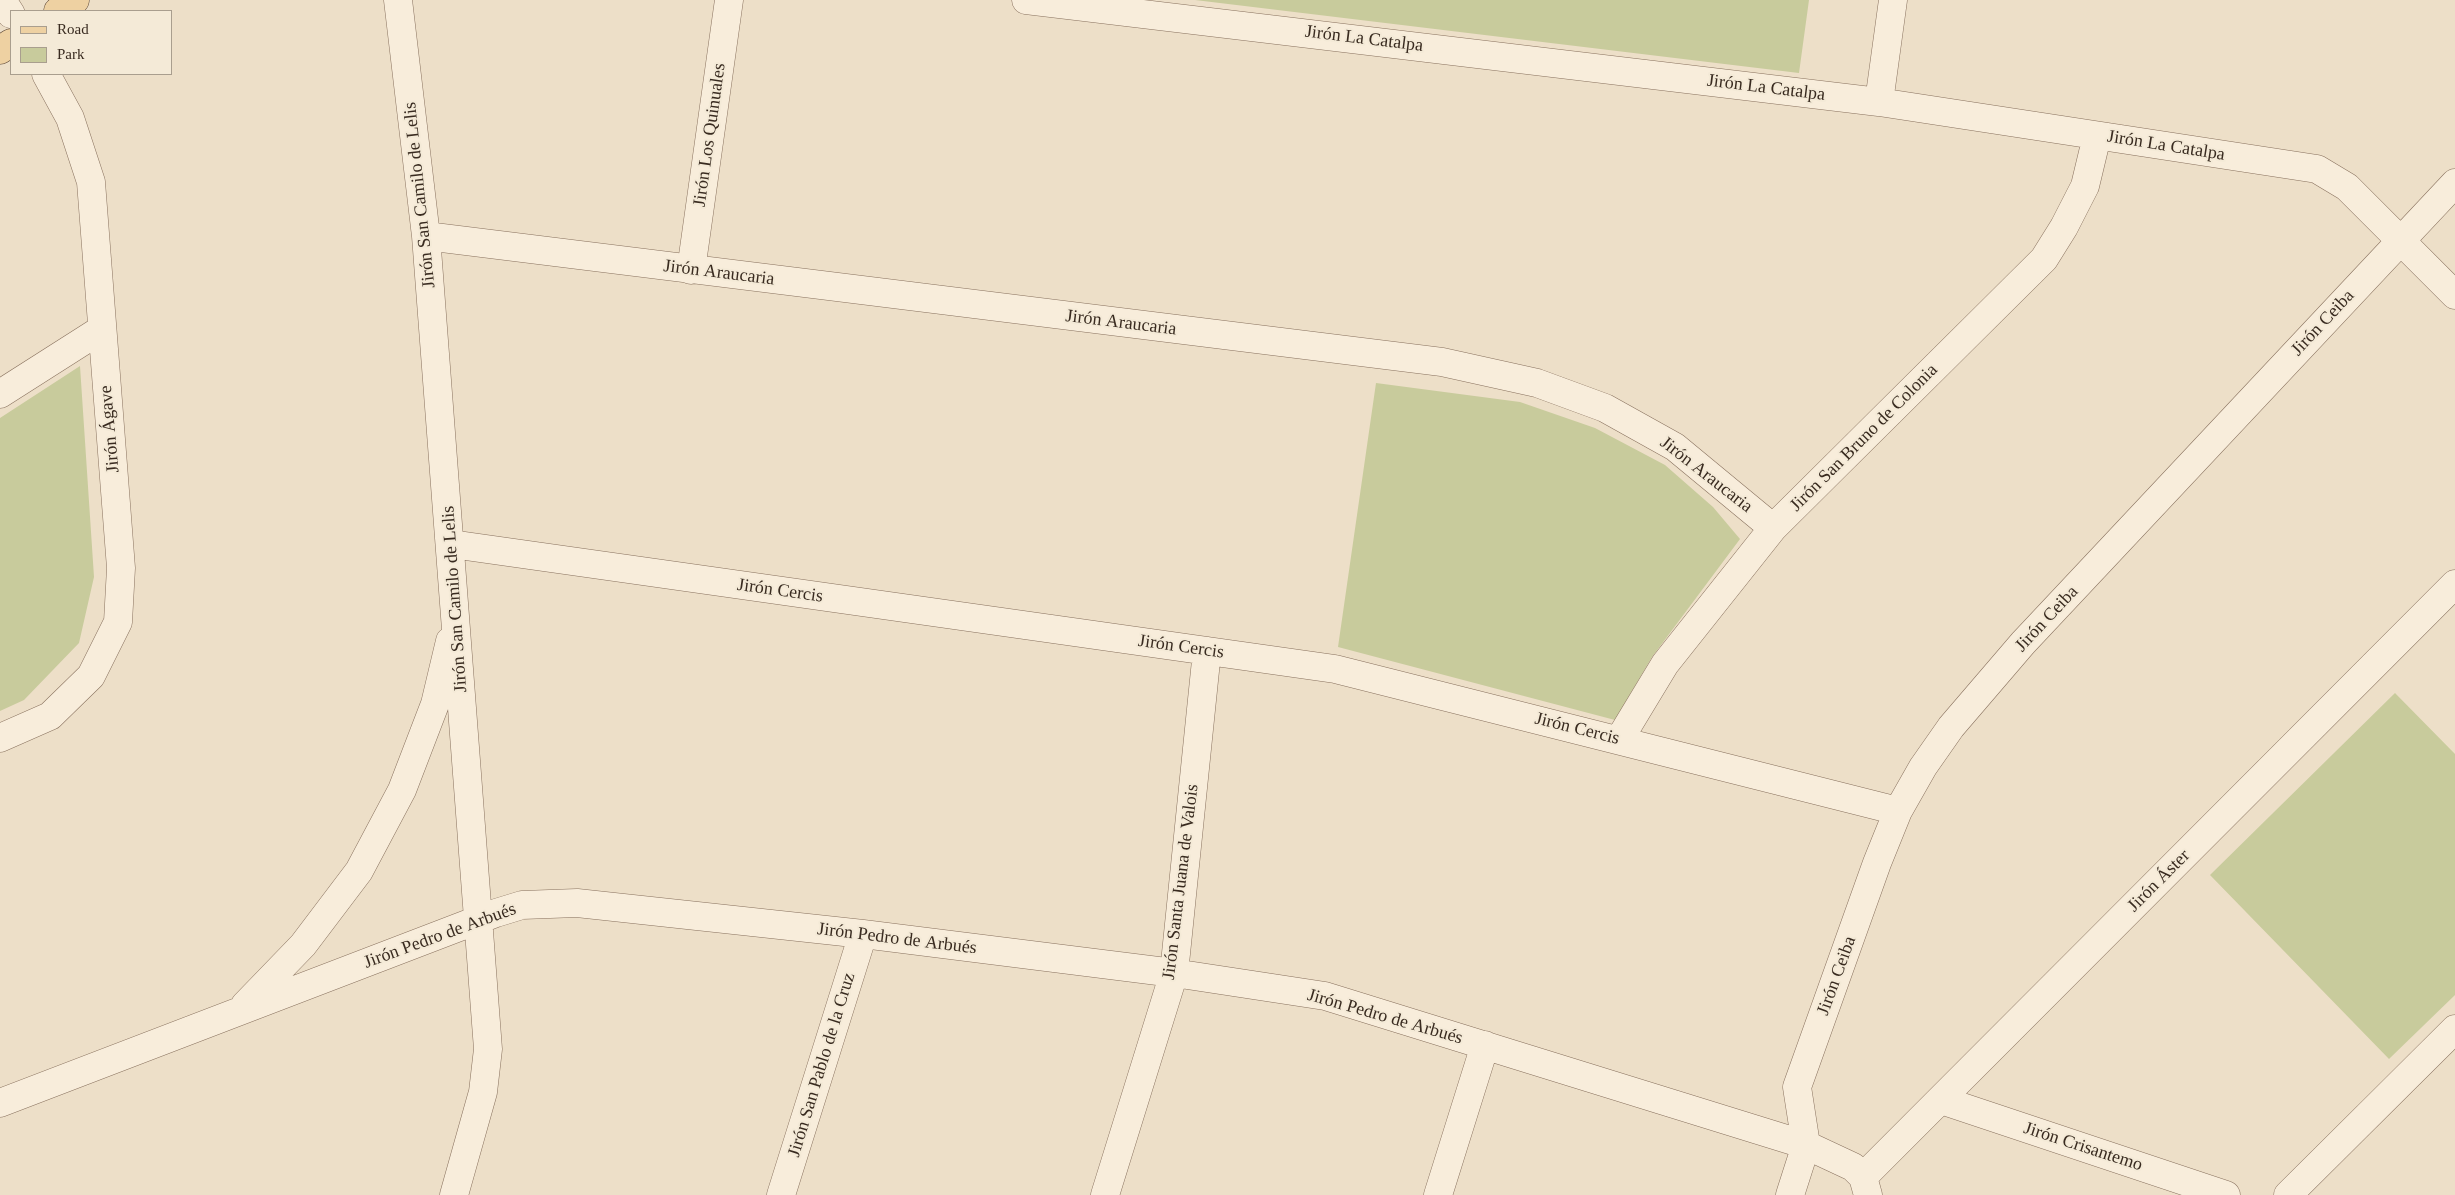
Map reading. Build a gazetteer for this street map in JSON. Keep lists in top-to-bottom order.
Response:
{
  "streets": {
    "street": [
      "Jirón La Catalpa",
      "Jirón Los Quinuales",
      "Jirón San Camilo de Lelis",
      "Jirón Araucaria",
      "Jirón Ceiba",
      "Jirón Ágave",
      "Jirón San Bruno de Colonia",
      "Jirón Cercis",
      "Jirón Áster",
      "Jirón Santa Juana de Valois",
      "Jirón Pedro de Arbués",
      "Jirón San Pablo de la Cruz",
      "Jirón Crisantemo"
    ]
  },
  "crossings": [
    ["Jirón La Catalpa", "Jirón Ceiba"],
    ["Jirón La Catalpa", "Jirón San Bruno de Colonia"],
    ["Jirón Los Quinuales", "Jirón Araucaria"],
    ["Jirón San Camilo de Lelis", "Jirón Araucaria"],
    ["Jirón San Camilo de Lelis", "Jirón Cercis"],
    ["Jirón San Camilo de Lelis", "Jirón Pedro de Arbués"],
    ["Jirón Araucaria", "Jirón San Bruno de Colonia"],
    ["Jirón Ceiba", "Jirón Cercis"],
    ["Jirón Ceiba", "Jirón Pedro de Arbués"],
    ["Jirón San Bruno de Colonia", "Jirón Cercis"],
    ["Jirón Cercis", "Jirón Santa Juana de Valois"],
    ["Jirón Áster", "Jirón Pedro de Arbués"],
    ["Jirón Áster", "Jirón Crisantemo"],
    ["Jirón Santa Juana de Valois", "Jirón Pedro de Arbués"],
    ["Jirón Pedro de Arbués", "Jirón San Pablo de la Cruz"]
  ],
  "legend": ["Road", "Park"]
}
